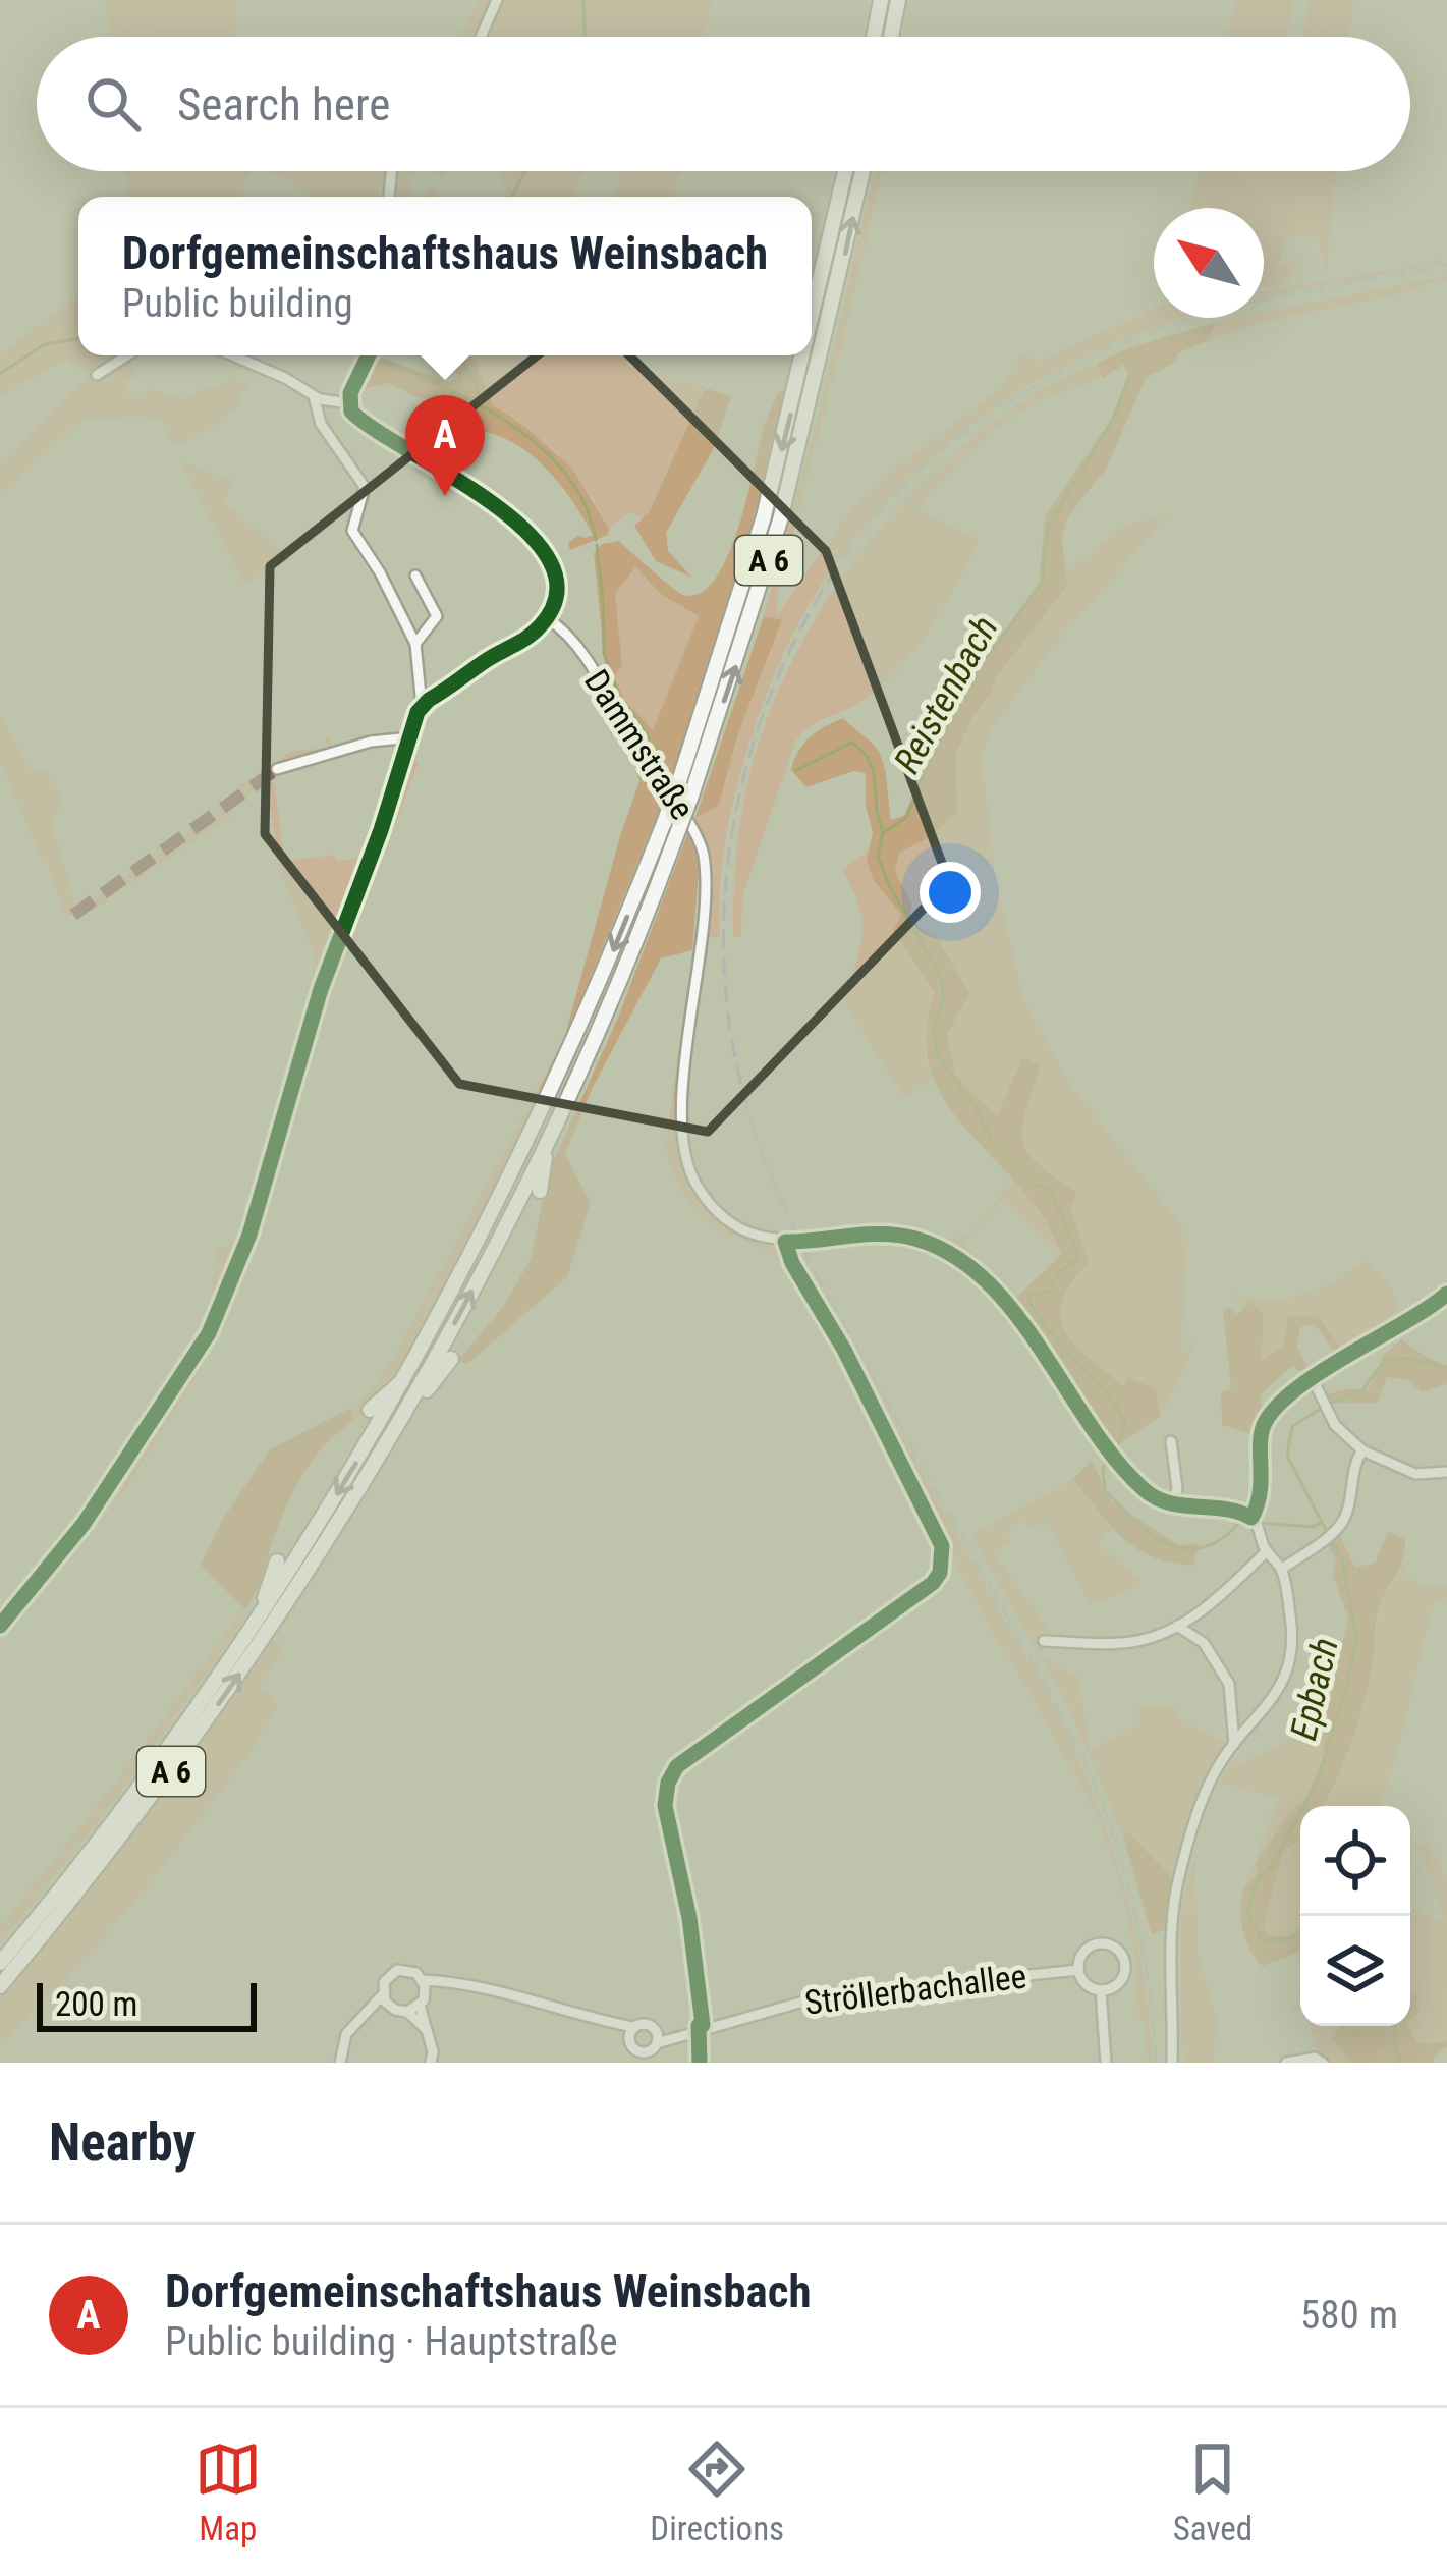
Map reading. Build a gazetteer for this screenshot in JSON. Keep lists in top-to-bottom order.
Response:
{
  "streets": {
    "highway": ["A 6"],
    "street": ["Dammstraße", "Ströllerbachallee"]
  },
  "water": ["Reistenbach", "Epbach"],
  "scale_bar": "200 m",
  "north": "top left",
  "page": {
    "search": "Search here",
    "popup": ["Dorfgemeinschaftshaus Weinsbach", "Public building"],
    "pins": "A",
    "scale": "200 m",
    "heading": "Nearby",
    "list": [
      {
        "mark": "A",
        "name": "Dorfgemeinschaftshaus Weinsbach",
        "note": "Public building · Hauptstraße",
        "value": "580 m"
      }
    ],
    "nav": ["Map", "Directions", "Saved"]
  }
}
